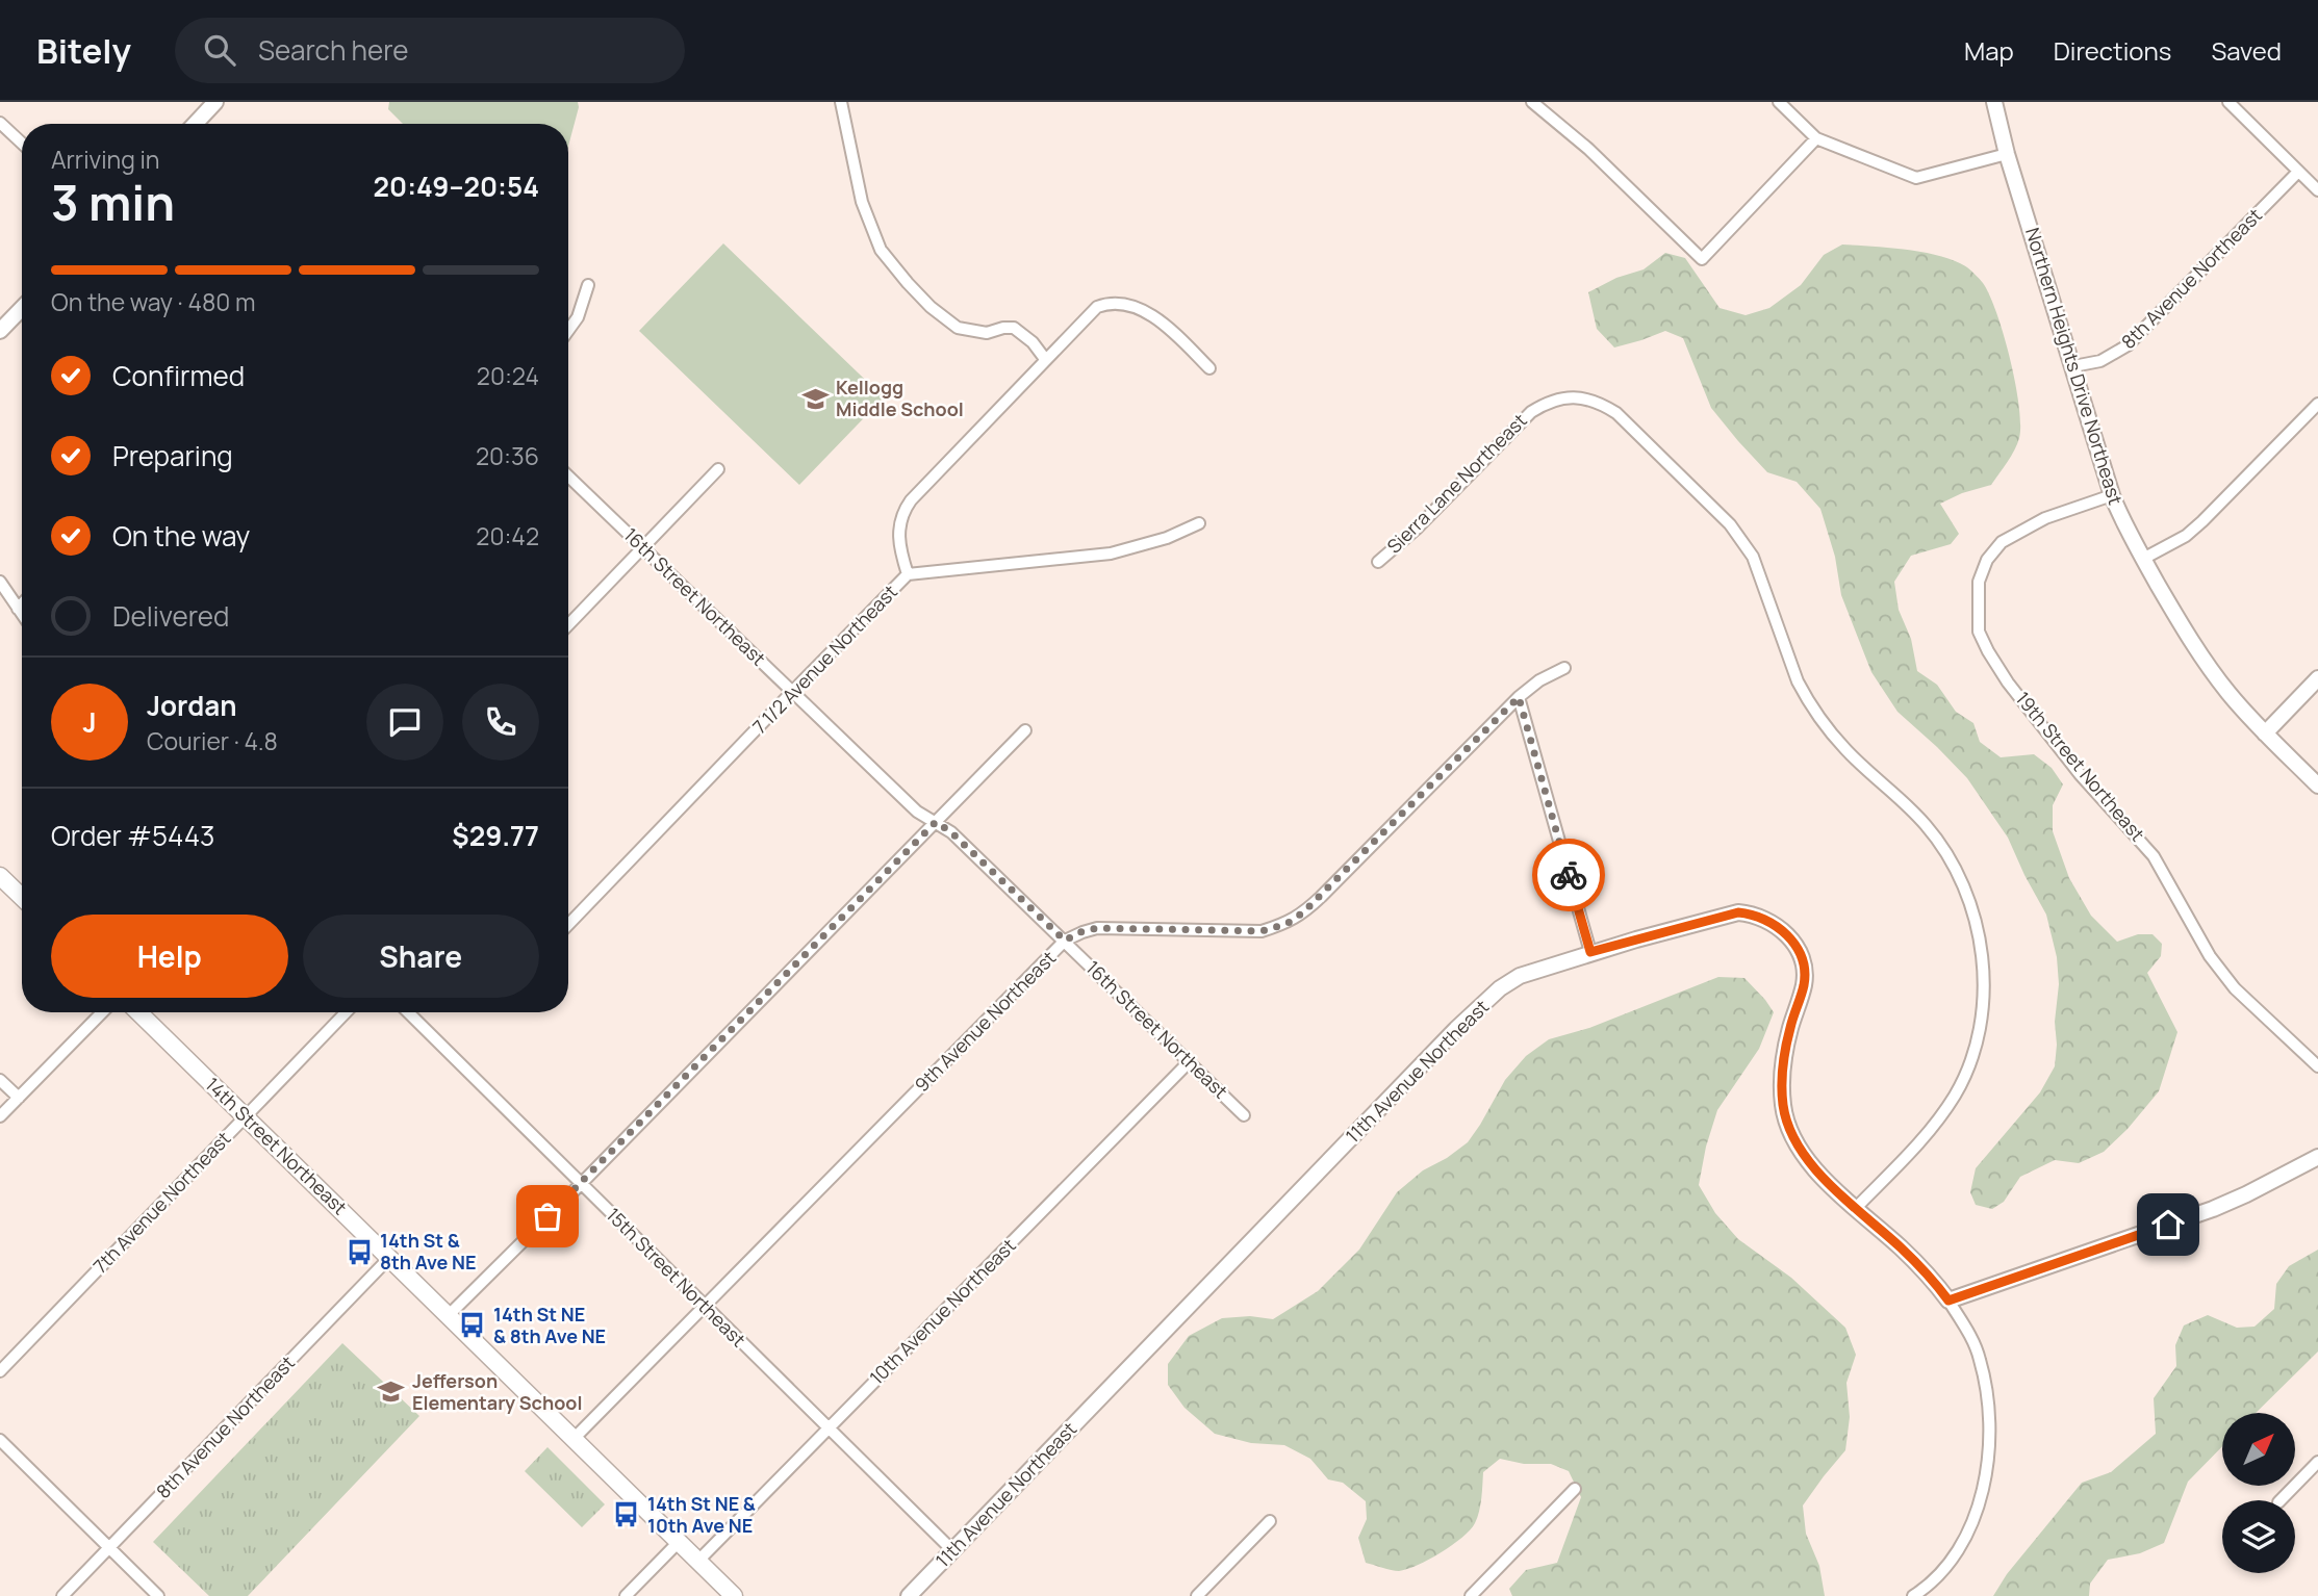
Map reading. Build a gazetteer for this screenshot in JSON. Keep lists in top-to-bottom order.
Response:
{
  "streets": {
    "main road": ["14th Street Northeast"],
    "street": [
      "8th Avenue Northeast",
      "Northern Heights Drive Northeast",
      "Sierra Lane Northeast",
      "16th Street Northeast",
      "7 1/2 Avenue Northeast",
      "19th Street Northeast",
      "9th Avenue Northeast",
      "11th Avenue Northeast",
      "7th Avenue Northeast",
      "15th Street Northeast",
      "10th Avenue Northeast"
    ]
  },
  "crossings": [
    ["8th Avenue Northeast", "Northern Heights Drive Northeast"],
    ["8th Avenue Northeast", "14th Street Northeast"],
    ["Northern Heights Drive Northeast", "19th Street Northeast"],
    ["Sierra Lane Northeast", "11th Avenue Northeast"],
    ["16th Street Northeast", "7 1/2 Avenue Northeast"],
    ["16th Street Northeast", "9th Avenue Northeast"],
    ["16th Street Northeast", "10th Avenue Northeast"],
    ["9th Avenue Northeast", "14th Street Northeast"],
    ["9th Avenue Northeast", "15th Street Northeast"],
    ["11th Avenue Northeast", "15th Street Northeast"],
    ["14th Street Northeast", "7th Avenue Northeast"],
    ["14th Street Northeast", "10th Avenue Northeast"],
    ["15th Street Northeast", "10th Avenue Northeast"]
  ],
  "places": {
    "school or university": ["Kellogg Middle School", "Jefferson Elementary School"],
    "bus stop": ["14th St & 8th Ave NE", "14th St NE & 8th Ave NE", "14th St NE & 10th Ave NE"]
  },
  "north": "top right",
  "page": {
    "header": "Bitely",
    "search": "Search here",
    "nav": ["Map", "Directions", "Saved"],
    "heading": ["3 min", "Arriving in", "20:49–20:54"],
    "panel": [
      "Jordan",
      "Courier · 4.8",
      "Order #5443",
      "$29.77"
    ],
    "bar": "On the way · 480 m",
    "list": [
      ["Confirmed", "20:24"],
      ["Preparing", "20:36"],
      ["On the way", "20:42"],
      "Delivered"
    ],
    "round": "J",
    "buttons": ["Help", "Share"]
  }
}
